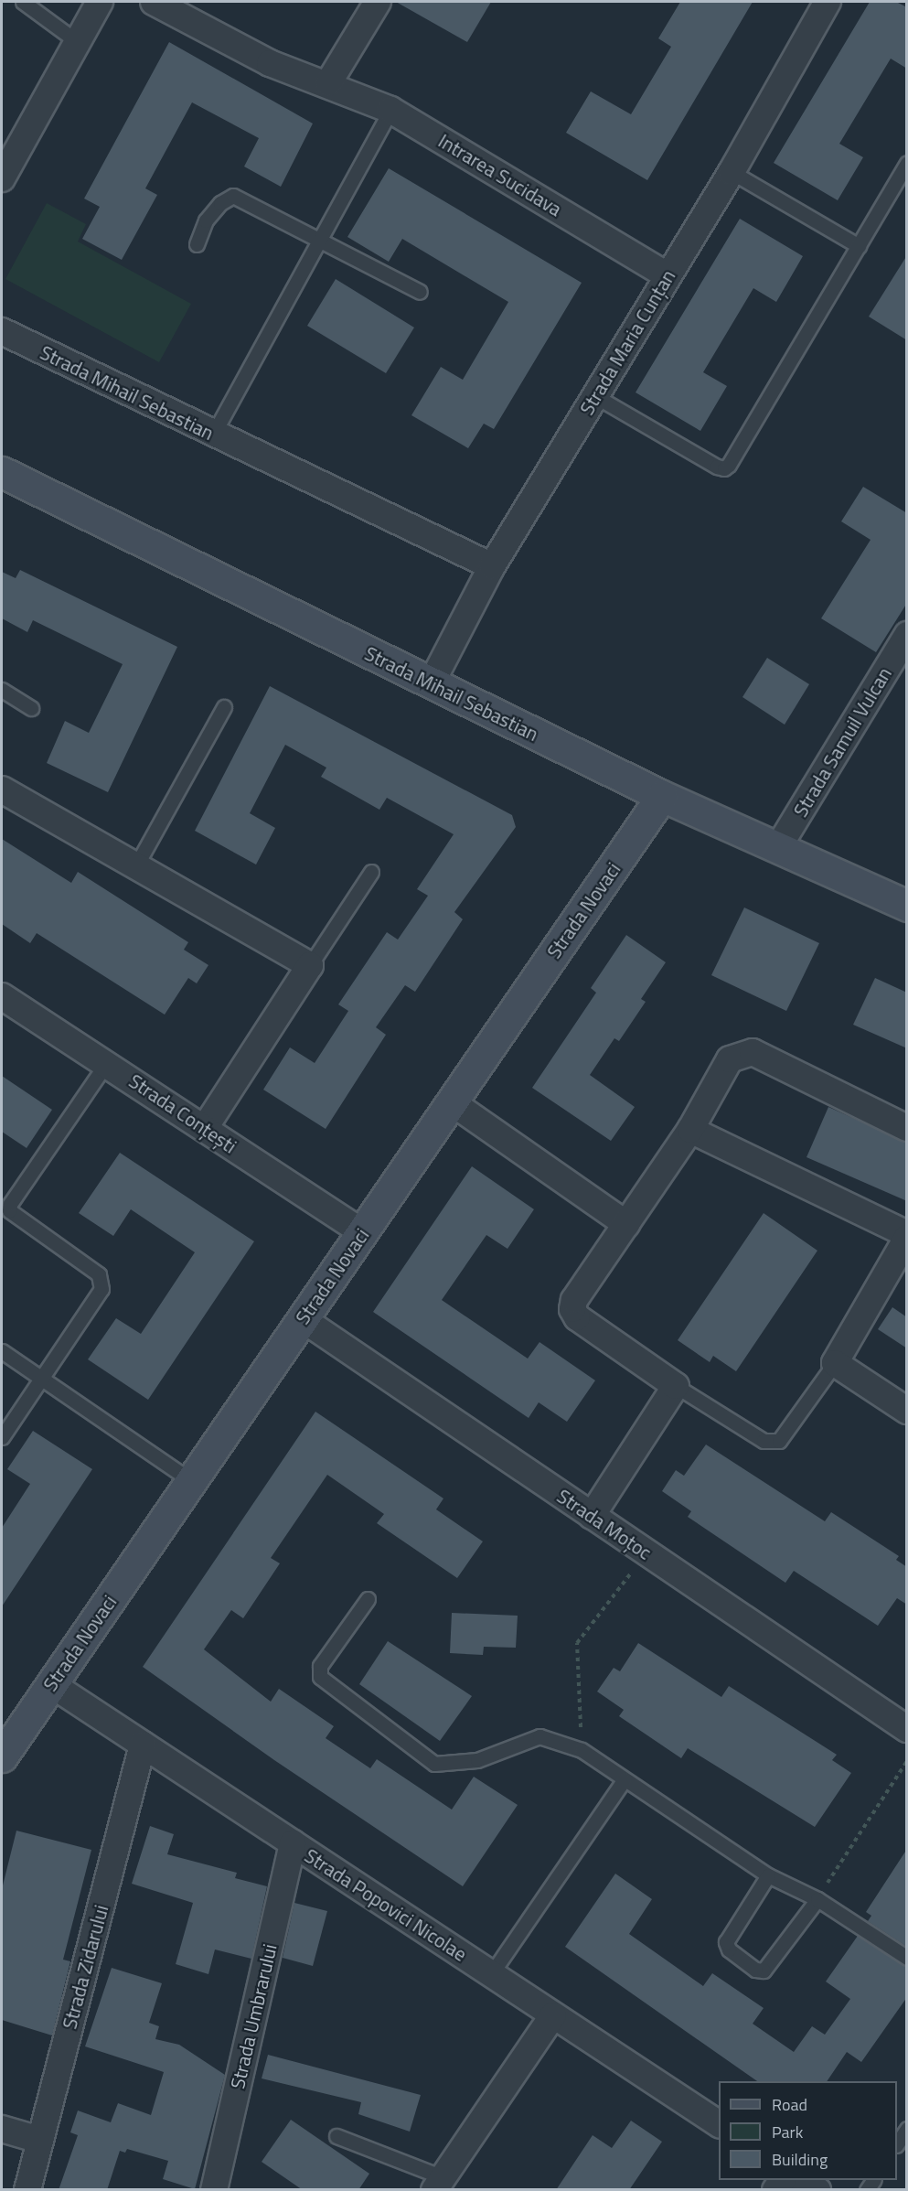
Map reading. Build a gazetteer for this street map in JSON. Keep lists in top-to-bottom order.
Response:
{
  "streets": {
    "street": [
      "Intrarea Sucidava",
      "Strada Maria Cunțan",
      "Strada Mihail Sebastian",
      "Strada Samuil Vulcan",
      "Strada Novaci",
      "Strada Conțești",
      "Strada Moțoc",
      "Strada Popovici Nicolae",
      "Strada Zidarului",
      "Strada Umbrarului"
    ]
  },
  "crossings": [
    ["Intrarea Sucidava", "Strada Maria Cunțan"],
    ["Strada Maria Cunțan", "Strada Mihail Sebastian"],
    ["Strada Mihail Sebastian", "Strada Samuil Vulcan"],
    ["Strada Mihail Sebastian", "Strada Novaci"],
    ["Strada Novaci", "Strada Conțești"],
    ["Strada Novaci", "Strada Moțoc"],
    ["Strada Novaci", "Strada Popovici Nicolae"],
    ["Strada Popovici Nicolae", "Strada Zidarului"],
    ["Strada Popovici Nicolae", "Strada Umbrarului"]
  ],
  "legend": ["Road", "Park", "Building"]
}
